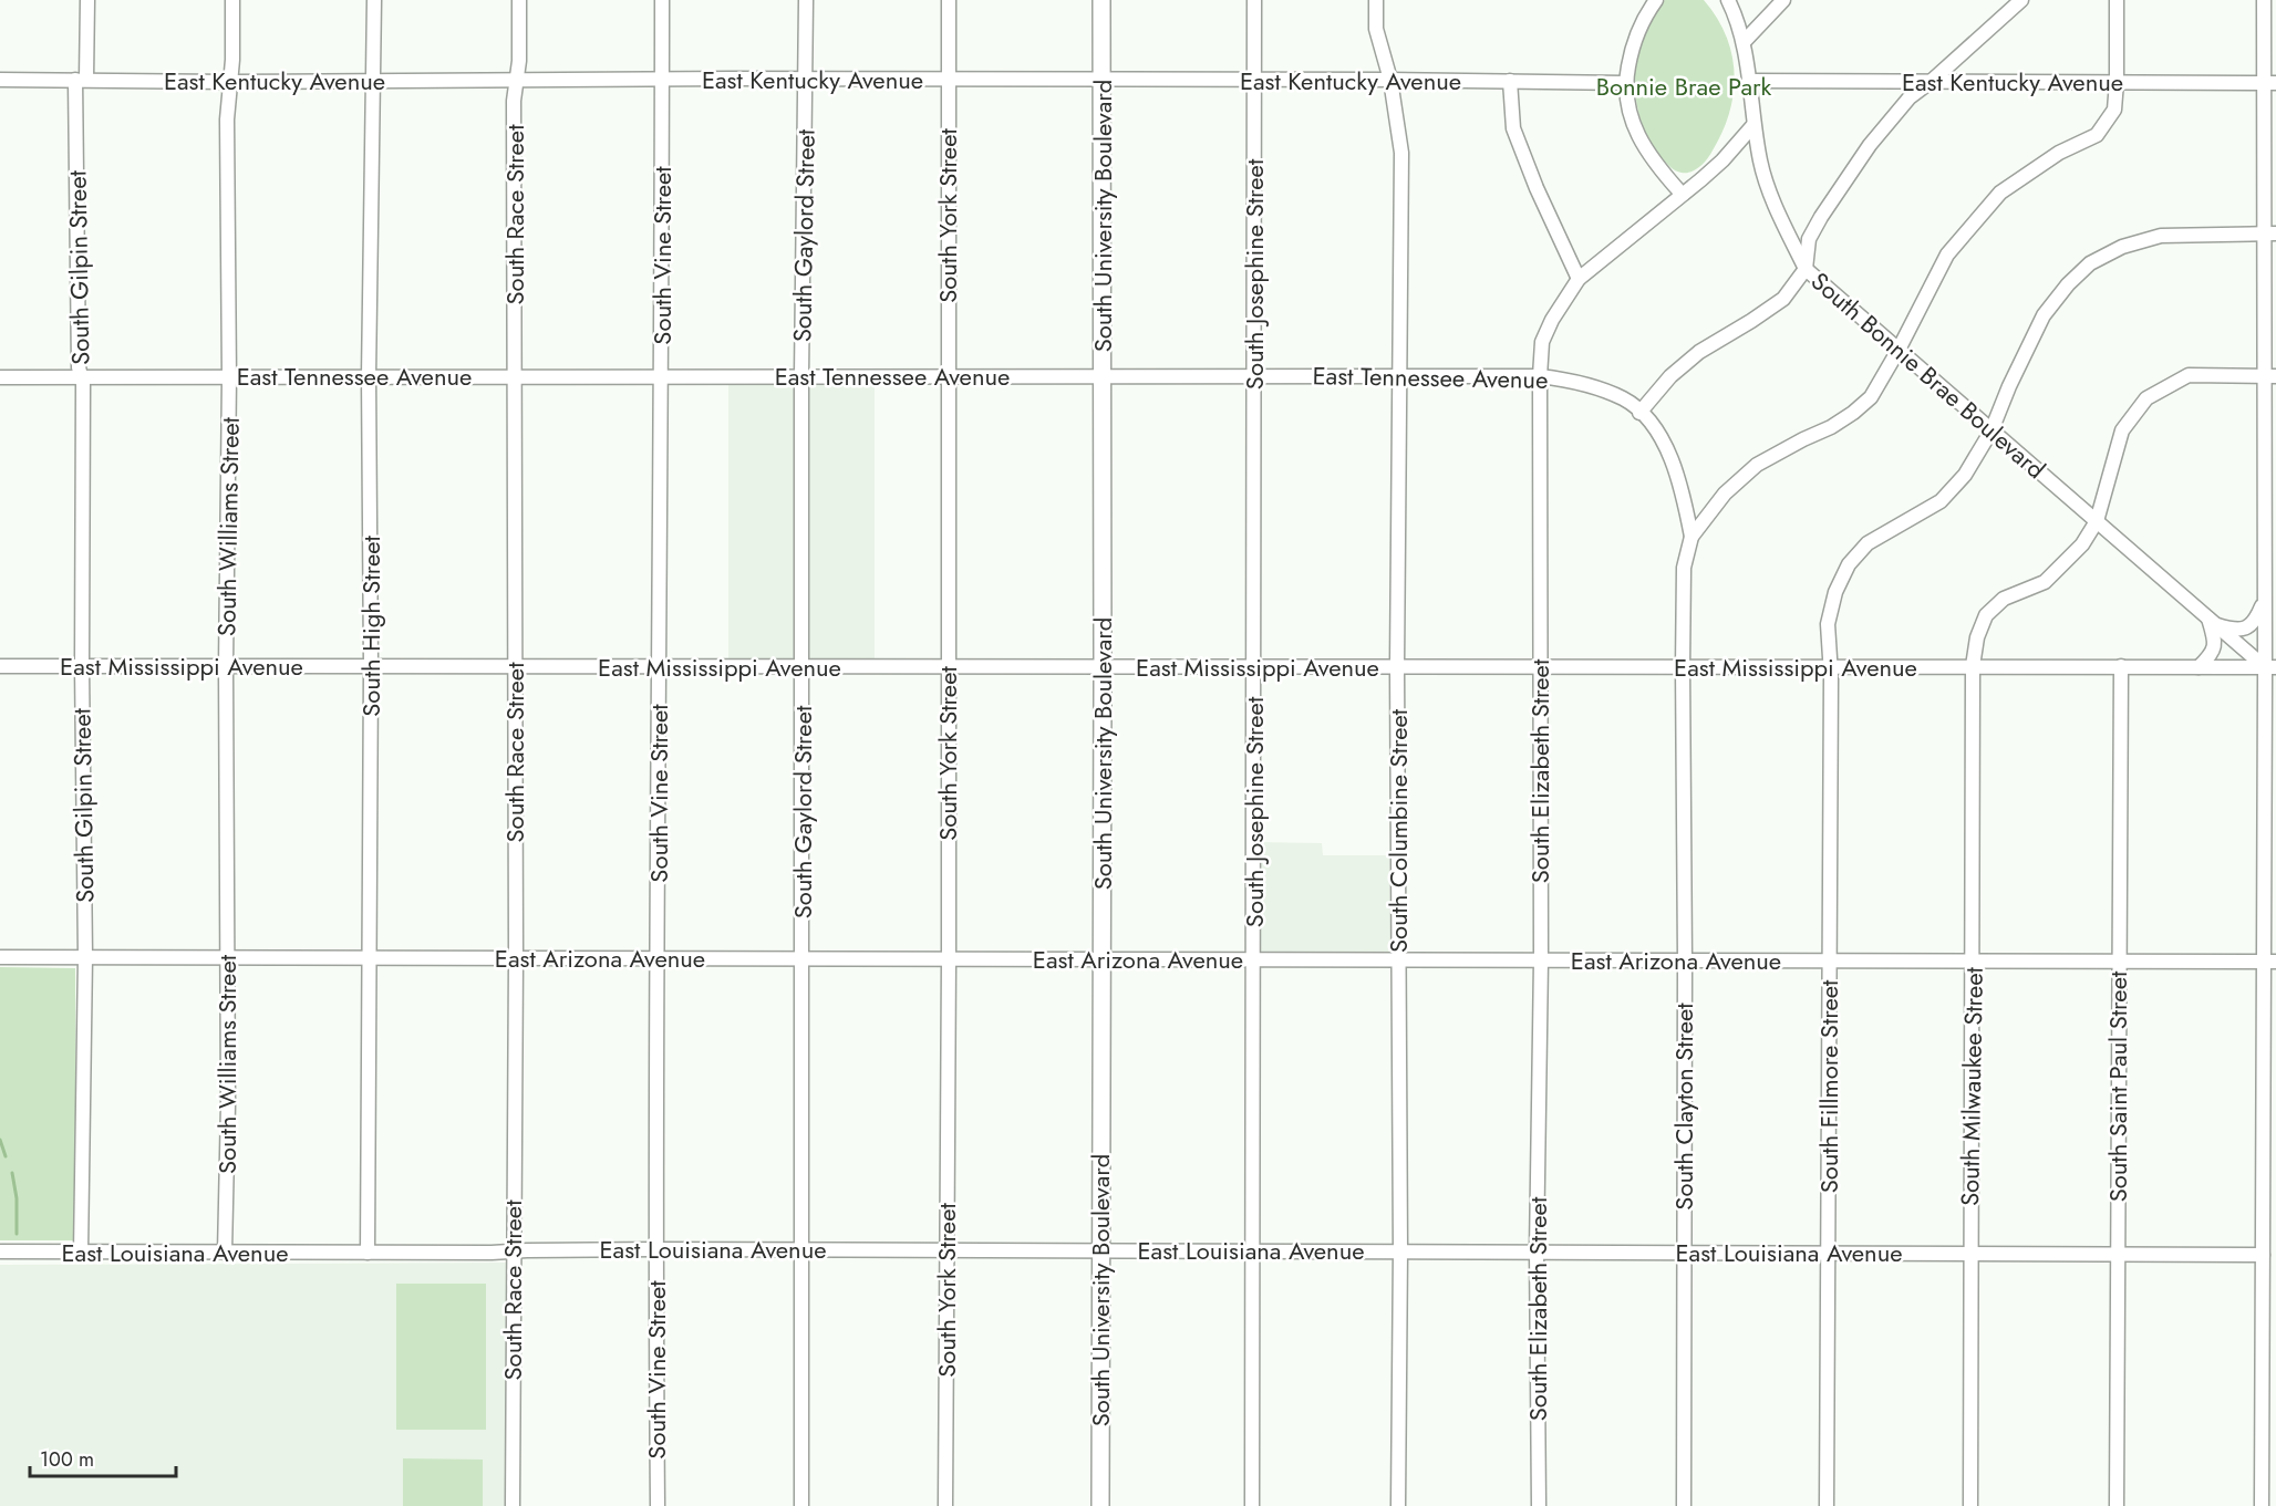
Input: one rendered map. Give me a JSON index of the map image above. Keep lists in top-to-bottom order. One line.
{"streets":{"main road":["South University Boulevard"],"street":["East Kentucky Avenue","South Race Street","South York Street","South Gaylord Street","South Vine Street","South Gilpin Street","South Josephine Street","South Bonnie Brae Boulevard","East Tennessee Avenue","South Williams Street","South High Street","East Mississippi Avenue","South Elizabeth Street","South Columbine Street","East Arizona Avenue","South Fillmore Street","South Milwaukee Street","South Saint Paul Street","South Clayton Street","East Louisiana Avenue"]},"crossings":[["East Kentucky Avenue","South Race Street"],["East Kentucky Avenue","South York Street"],["East Kentucky Avenue","South University Boulevard"],["East Kentucky Avenue","South Gaylord Street"],["East Kentucky Avenue","South Vine Street"],["East Kentucky Avenue","South Gilpin Street"],["East Kentucky Avenue","South Josephine Street"],["East Kentucky Avenue","South Bonnie Brae Boulevard"],["East Kentucky Avenue","South Williams Street"],["East Kentucky Avenue","South High Street"],["East Kentucky Avenue","South Columbine Street"],["South Race Street","East Tennessee Avenue"],["South Race Street","East Mississippi Avenue"],["South Race Street","East Arizona Avenue"],["South Race Street","East Louisiana Avenue"],["South York Street","East Tennessee Avenue"],["South York Street","East Mississippi Avenue"],["South York Street","East Arizona Avenue"],["South York Street","East Louisiana Avenue"],["South University Boulevard","East Tennessee Avenue"],["South University Boulevard","East Mississippi Avenue"],["South University Boulevard","East Arizona Avenue"],["South University Boulevard","East Louisiana Avenue"],["South Gaylord Street","East Tennessee Avenue"],["South Gaylord Street","East Mississippi Avenue"],["South Gaylord Street","East Arizona Avenue"],["South Gaylord Street","East Louisiana Avenue"],["South Vine Street","East Tennessee Avenue"],["South Vine Street","East Mississippi Avenue"],["South Vine Street","East Arizona Avenue"],["South Vine Street","East Louisiana Avenue"],["South Gilpin Street","East Tennessee Avenue"],["South Gilpin Street","East Mississippi Avenue"],["South Gilpin Street","East Arizona Avenue"],["South Gilpin Street","East Louisiana Avenue"],["South Josephine Street","East Tennessee Avenue"],["South Josephine Street","East Mississippi Avenue"],["South Josephine Street","East Arizona Avenue"],["South Josephine Street","East Louisiana Avenue"],["South Bonnie Brae Boulevard","East Mississippi Avenue"],["South Bonnie Brae Boulevard","South Elizabeth Street"],["South Bonnie Brae Boulevard","South Fillmore Street"],["South Bonnie Brae Boulevard","South Milwaukee Street"],["East Tennessee Avenue","South Williams Street"],["East Tennessee Avenue","South High Street"],["East Tennessee Avenue","South Elizabeth Street"],["East Tennessee Avenue","South Columbine Street"],["East Tennessee Avenue","South Clayton Street"],["South Williams Street","East Mississippi Avenue"],["South Williams Street","East Arizona Avenue"],["South Williams Street","East Louisiana Avenue"],["South High Street","East Mississippi Avenue"],["South High Street","East Arizona Avenue"],["South High Street","East Louisiana Avenue"],["East Mississippi Avenue","South Elizabeth Street"],["East Mississippi Avenue","South Columbine Street"],["East Mississippi Avenue","South Fillmore Street"],["East Mississippi Avenue","South Milwaukee Street"],["East Mississippi Avenue","South Saint Paul Street"],["East Mississippi Avenue","South Clayton Street"],["South Elizabeth Street","East Arizona Avenue"],["South Elizabeth Street","East Louisiana Avenue"],["South Columbine Street","East Arizona Avenue"],["South Columbine Street","East Louisiana Avenue"],["East Arizona Avenue","South Fillmore Street"],["East Arizona Avenue","South Milwaukee Street"],["East Arizona Avenue","South Saint Paul Street"],["East Arizona Avenue","South Clayton Street"],["South Fillmore Street","East Louisiana Avenue"],["South Milwaukee Street","East Louisiana Avenue"],["South Saint Paul Street","East Louisiana Avenue"],["South Clayton Street","East Louisiana Avenue"]],"parks":["Bonnie Brae Park"],"scale_bar":"100 m"}
